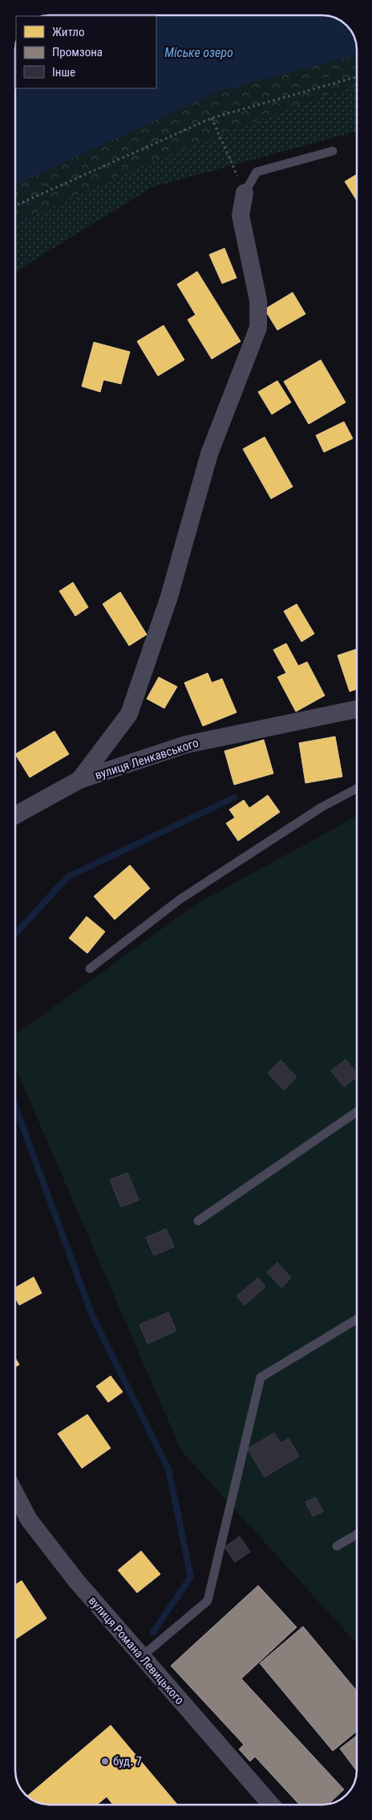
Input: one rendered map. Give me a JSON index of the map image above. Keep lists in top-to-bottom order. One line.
{"streets":{"street":["вулиця Ленкавського","вулиця Романа Левицького"]},"water":["Міське озеро"],"places":["буд. 7"],"legend":["Житло","Промзона","Інше"]}
